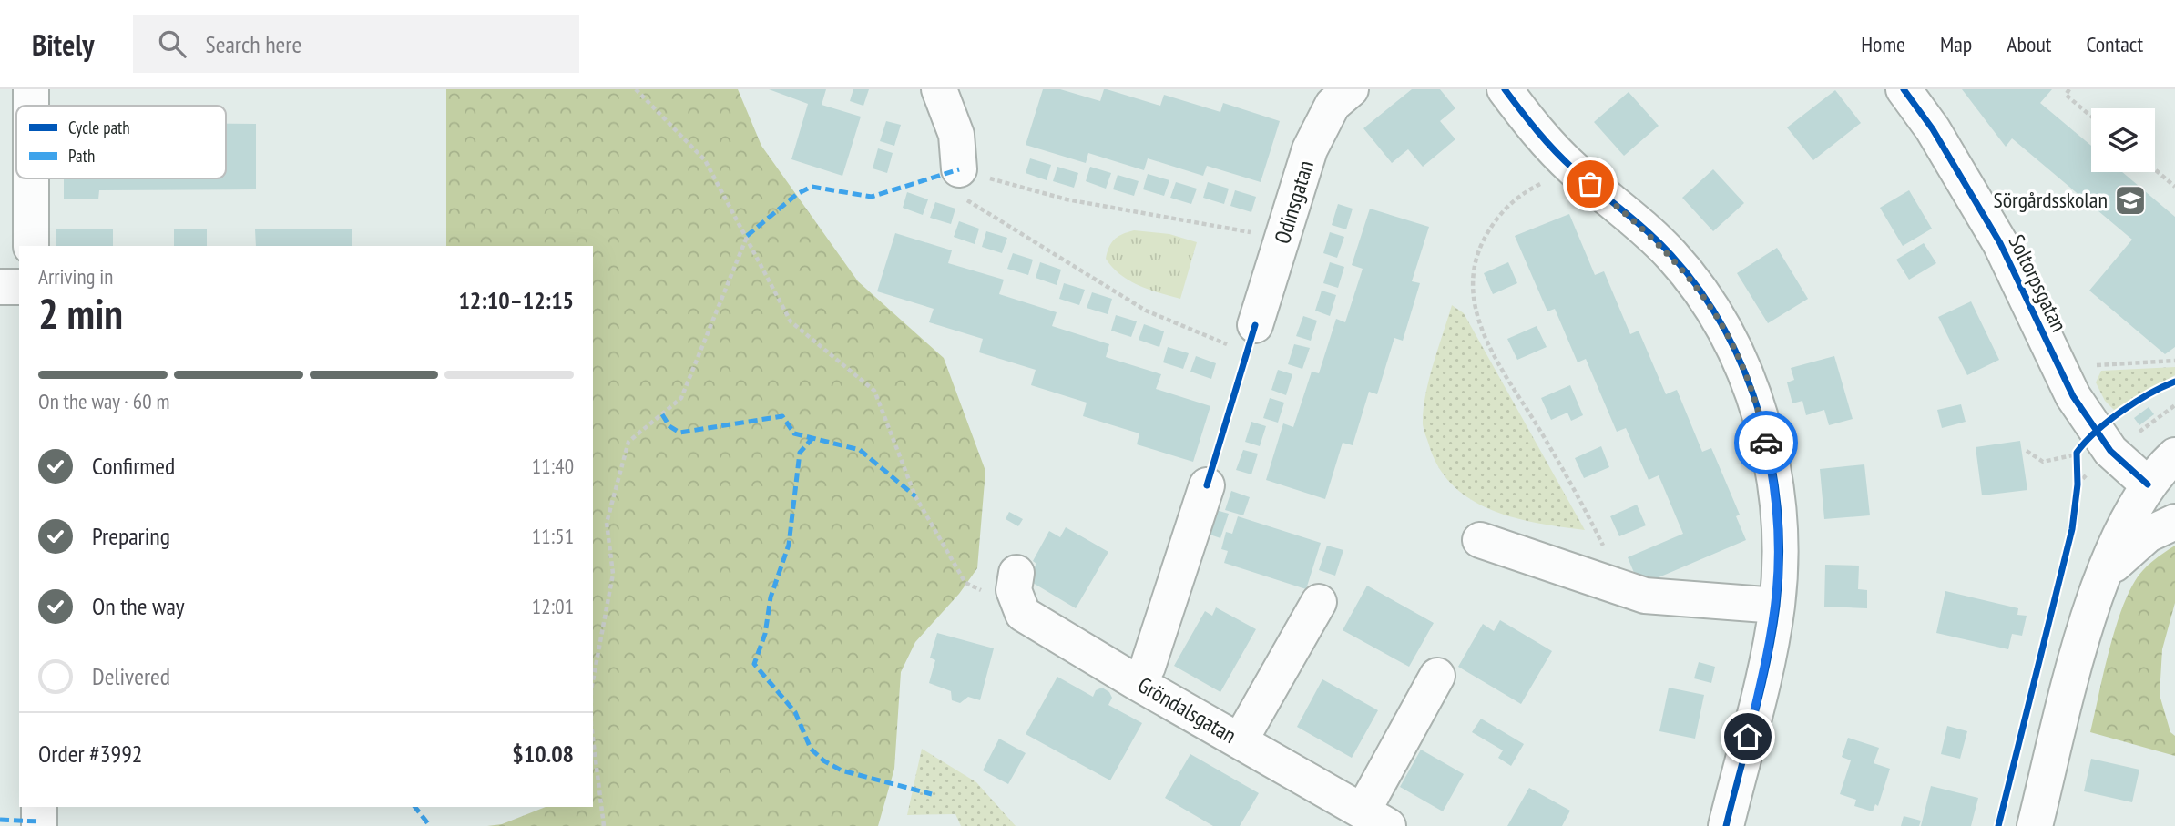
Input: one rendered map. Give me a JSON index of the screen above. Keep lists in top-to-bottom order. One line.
{"streets":{"street":["Odinsgatan","Soltorpsgatan","Gröndalsgatan"]},"places":{"school or university":["Sörgårdsskolan"]},"legend":["Cycle path","Path"],"page":{"header":"Bitely","search":"Search here","nav":["Home","Map","About","Contact"],"heading":["2 min","Arriving in","12:10–12:15"],"panel":["Order #3992","$10.08"],"bar":"On the way · 60 m","list":[["Confirmed","11:40"],["Preparing","11:51"],["On the way","12:01"],"Delivered"]}}
